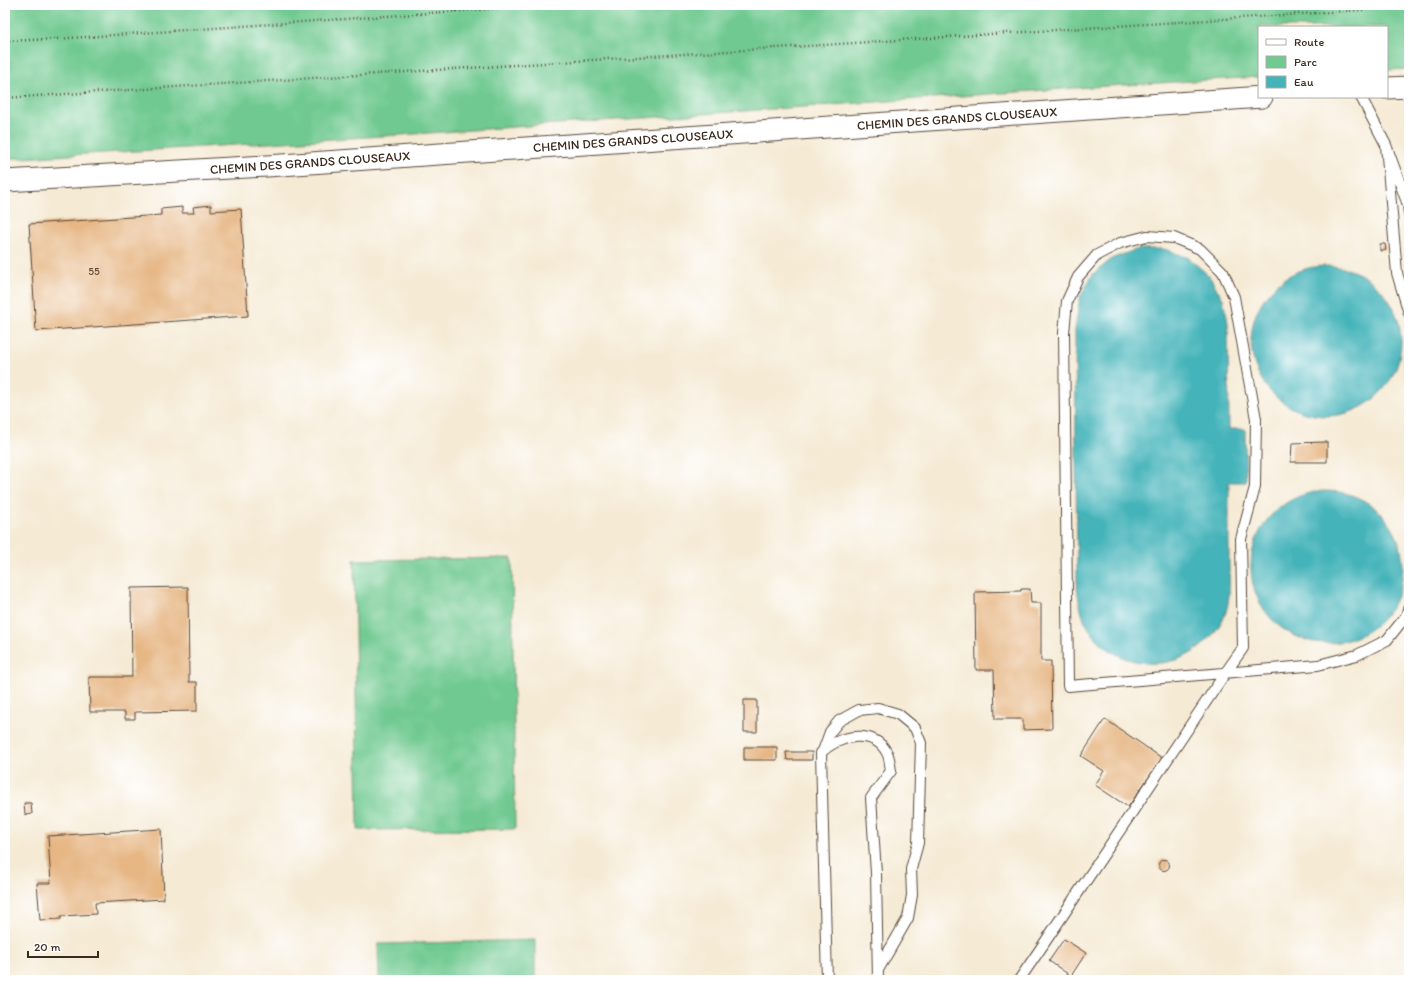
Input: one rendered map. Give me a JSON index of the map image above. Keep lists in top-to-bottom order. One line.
{"streets":{"street":["CHEMIN DES GRANDS CLOUSEAUX"]},"house_numbers":["55"],"legend":["Route","Parc","Eau"],"scale_bar":"20 m"}
